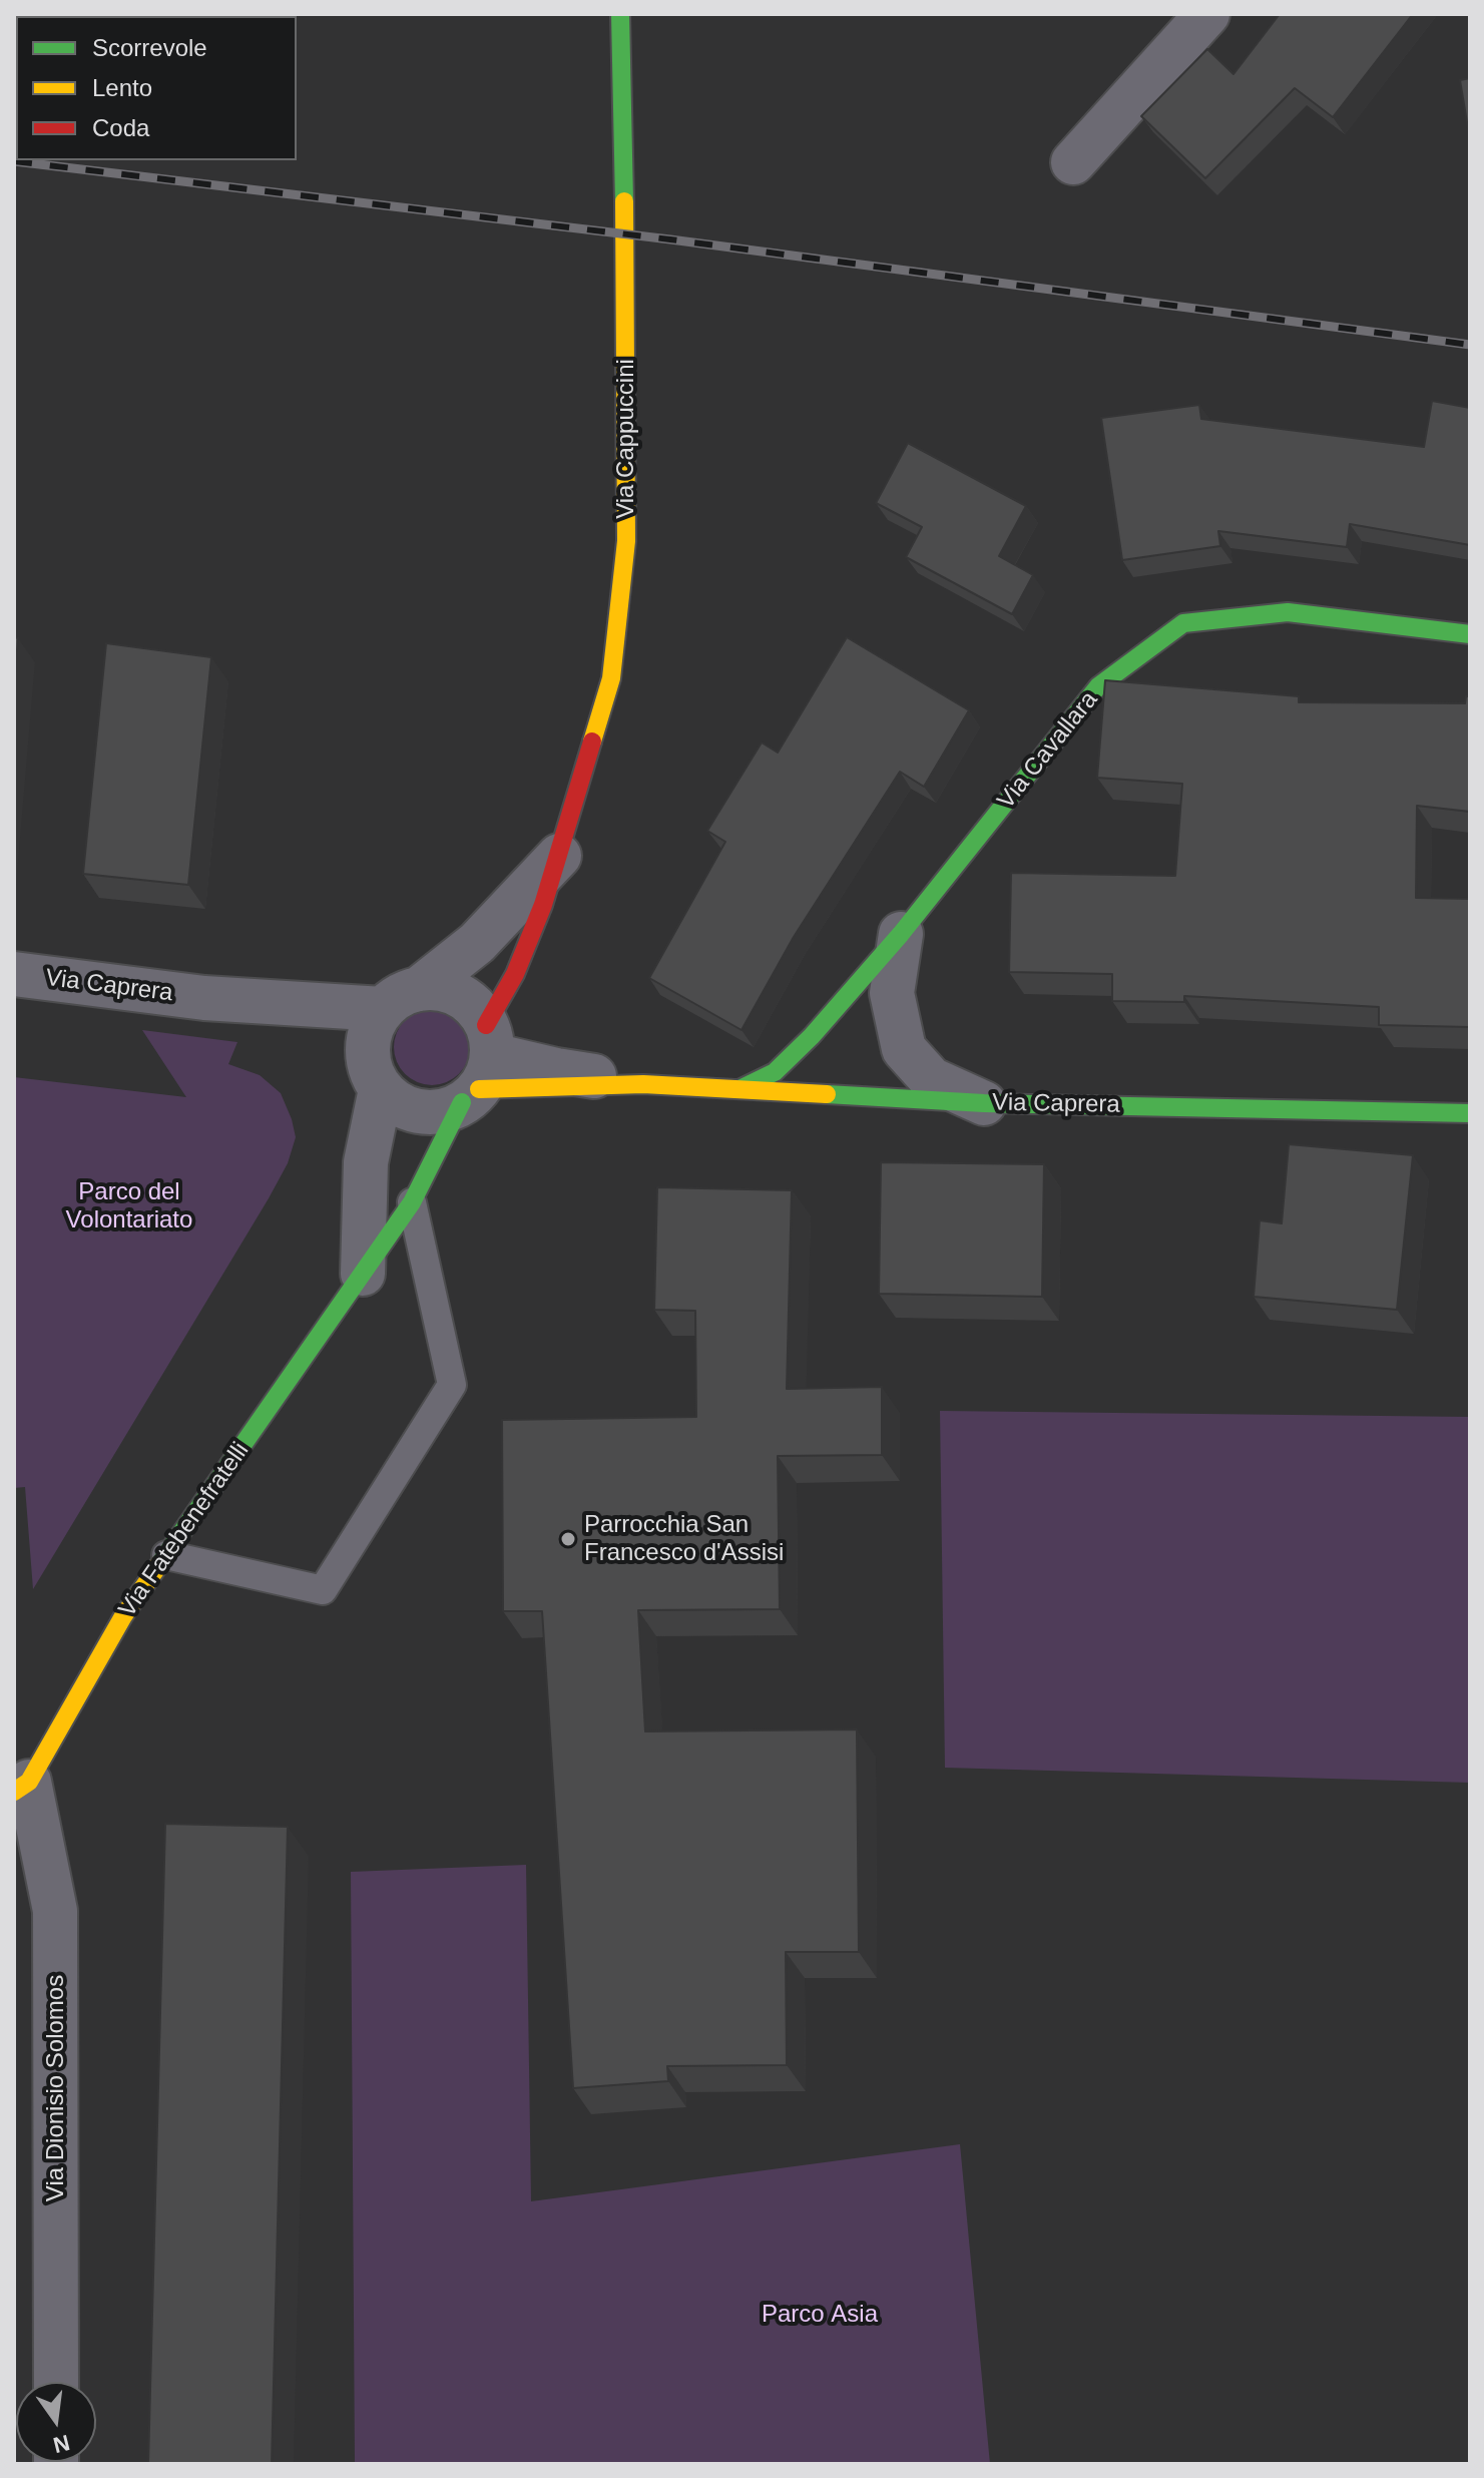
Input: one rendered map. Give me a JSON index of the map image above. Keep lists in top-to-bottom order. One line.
{"streets":{"street":["Via Cappuccini","Via Cavallara","Via Caprera","Via Fatebenefratelli","Via Dionisio Solomos"]},"crossings":[["Via Cappuccini","Via Caprera"],["Via Cappuccini","Via Fatebenefratelli"],["Via Cavallara","Via Caprera"],["Via Caprera","Via Fatebenefratelli"],["Via Fatebenefratelli","Via Dionisio Solomos"]],"parks":["Parco del Volontariato","Parco Asia"],"places":["Parrocchia San Francesco d'Assisi"],"legend":["Scorrevole","Lento","Coda"],"north":"bottom"}
